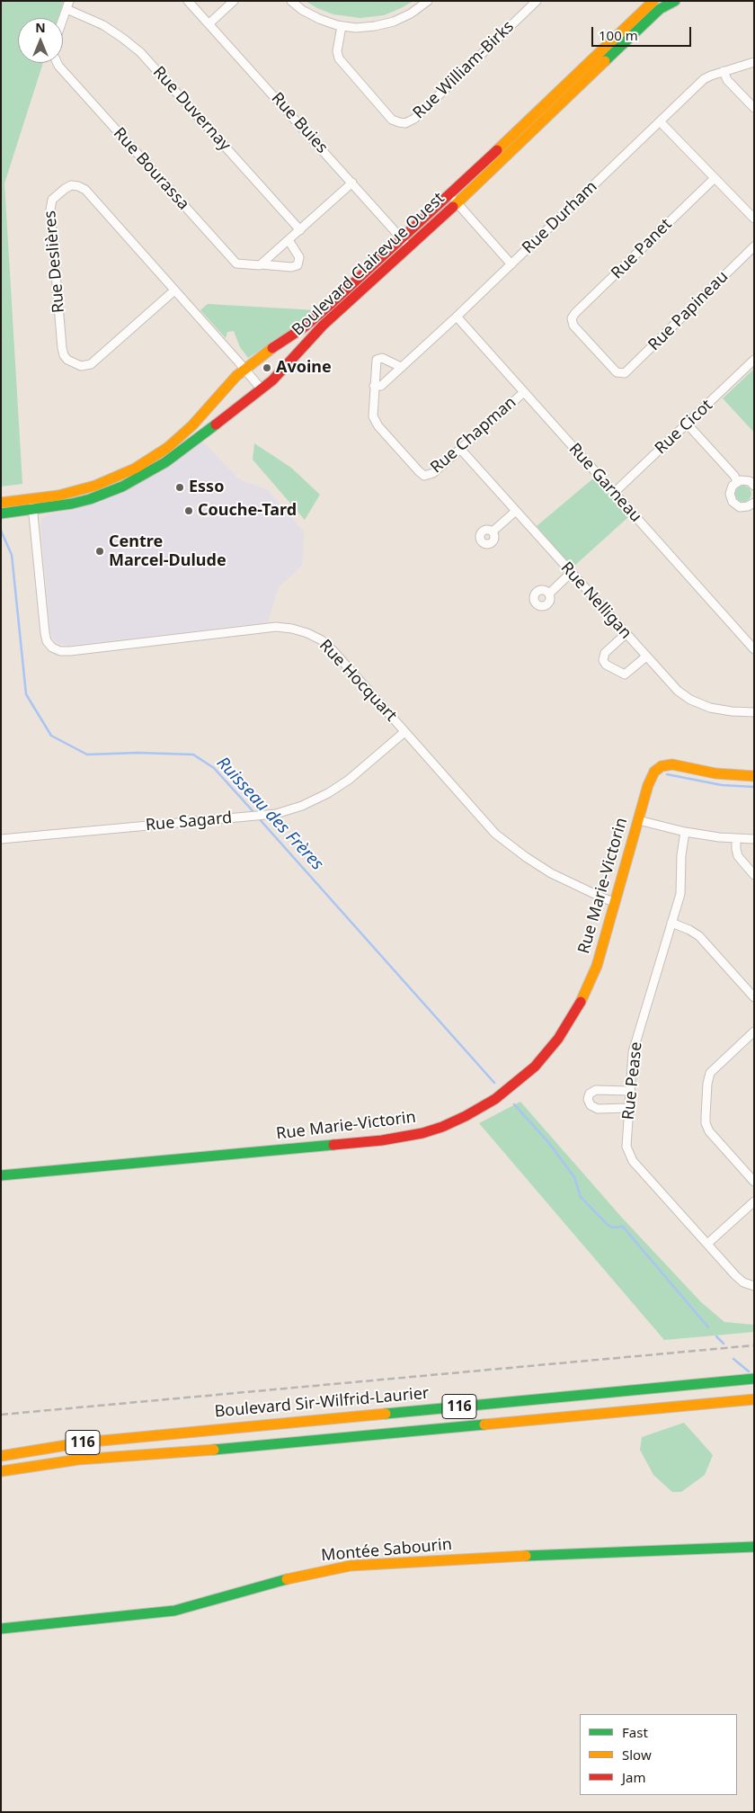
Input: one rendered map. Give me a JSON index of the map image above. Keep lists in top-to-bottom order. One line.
{"streets":{"main road":["Boulevard Clairevue Ouest","Rue Marie-Victorin","Boulevard Sir-Wilfrid-Laurier","116","Montée Sabourin"],"street":["Rue William-Birks","Rue Duvernay","Rue Buies","Rue Bourassa","Rue Durham","Rue Panet","Rue Deslières","Rue Papineau","Rue Cicot","Rue Chapman","Rue Garneau","Rue Nelligan","Rue Hocquart","Rue Sagard","Rue Pease"]},"crossings":[["Rue Buies","Boulevard Clairevue Ouest"],["Rue Durham","Rue Chapman"],["Rue Durham","Rue Garneau"],["Rue Panet","Rue Papineau"],["Rue Deslières","Boulevard Clairevue Ouest"],["Boulevard Clairevue Ouest","Rue Hocquart"],["Rue Cicot","Rue Garneau"],["Rue Chapman","Rue Garneau"],["Rue Chapman","Rue Nelligan"],["Rue Hocquart","Rue Sagard"],["Rue Hocquart","Rue Marie-Victorin"]],"water":["Ruisseau des Frères"],"places":["Avoine","Esso","Couche-Tard","Centre Marcel-Dulude"],"legend":["Fast","Slow","Jam"],"scale_bar":"100 m","north":"top"}
